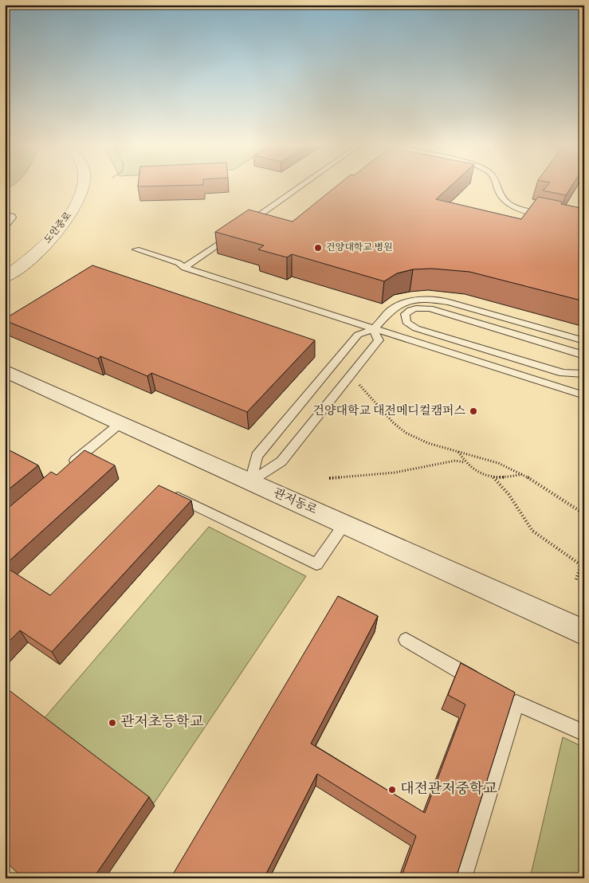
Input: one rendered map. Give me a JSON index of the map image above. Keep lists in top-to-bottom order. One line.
{"streets":{"street":["도안중로","관저동로"]},"places":["건양대학교 병원","건양대학교 대전메디컬캠퍼스","관저초등학교","대전관저중학교"]}
